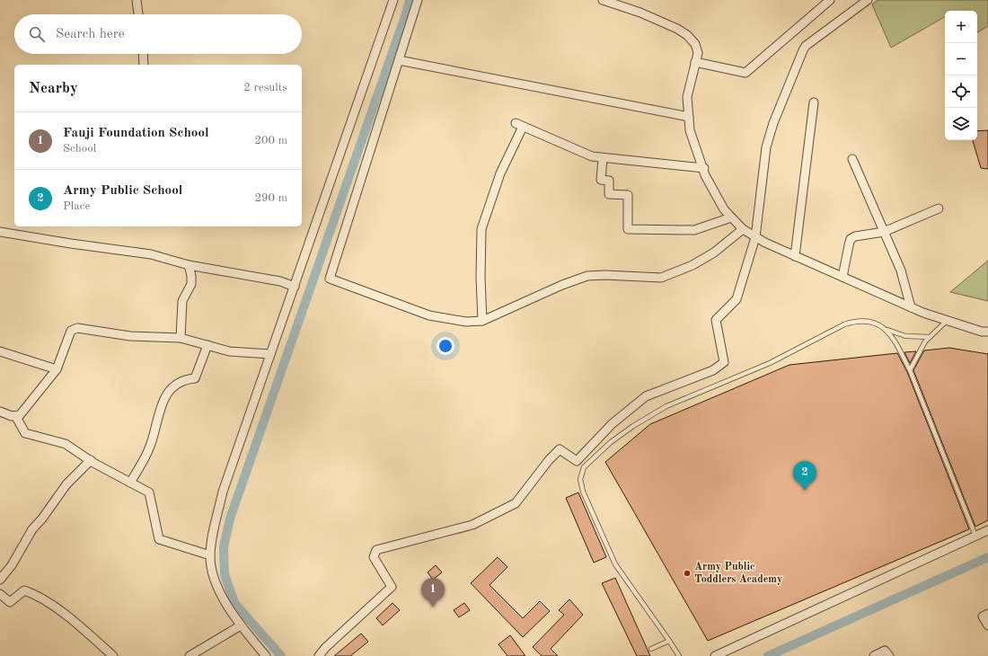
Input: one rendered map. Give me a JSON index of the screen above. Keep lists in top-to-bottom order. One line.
{"places":["Army Public Toddlers Academy"],"page":{"map_buttons":["+","−"],"search":"Search here","heading":["Nearby","2 results"],"list":[{"mark":"1","name":"Fauji Foundation School","note":"School","value":"200 m"},{"mark":"2","name":"Army Public School","note":"Place","value":"290 m"}],"pins":["2","1"]}}
